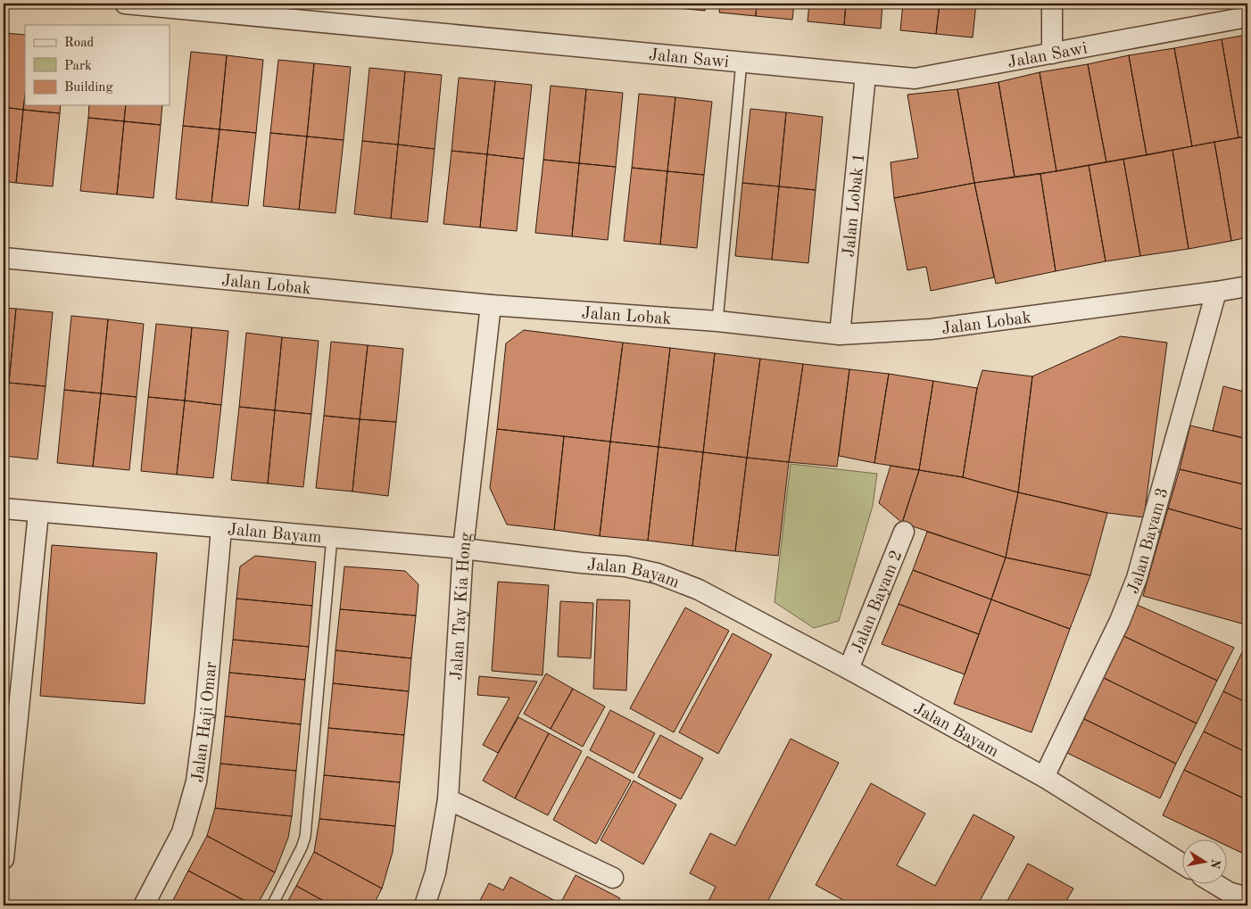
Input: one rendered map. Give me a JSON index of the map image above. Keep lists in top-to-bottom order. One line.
{"streets":{"street":["Jalan Sawi","Jalan Lobak 1","Jalan Lobak","Jalan Bayam","Jalan Bayam 3","Jalan Bayam 2","Jalan Tay Kia Hong","Jalan Haji Omar"]},"crossings":[["Jalan Sawi","Jalan Lobak 1"],["Jalan Lobak 1","Jalan Lobak"],["Jalan Lobak","Jalan Bayam 3"],["Jalan Lobak","Jalan Tay Kia Hong"],["Jalan Bayam","Jalan Bayam 3"],["Jalan Bayam","Jalan Bayam 2"],["Jalan Bayam","Jalan Tay Kia Hong"],["Jalan Bayam","Jalan Haji Omar"]],"legend":["Road","Park","Building"],"north":"right"}
